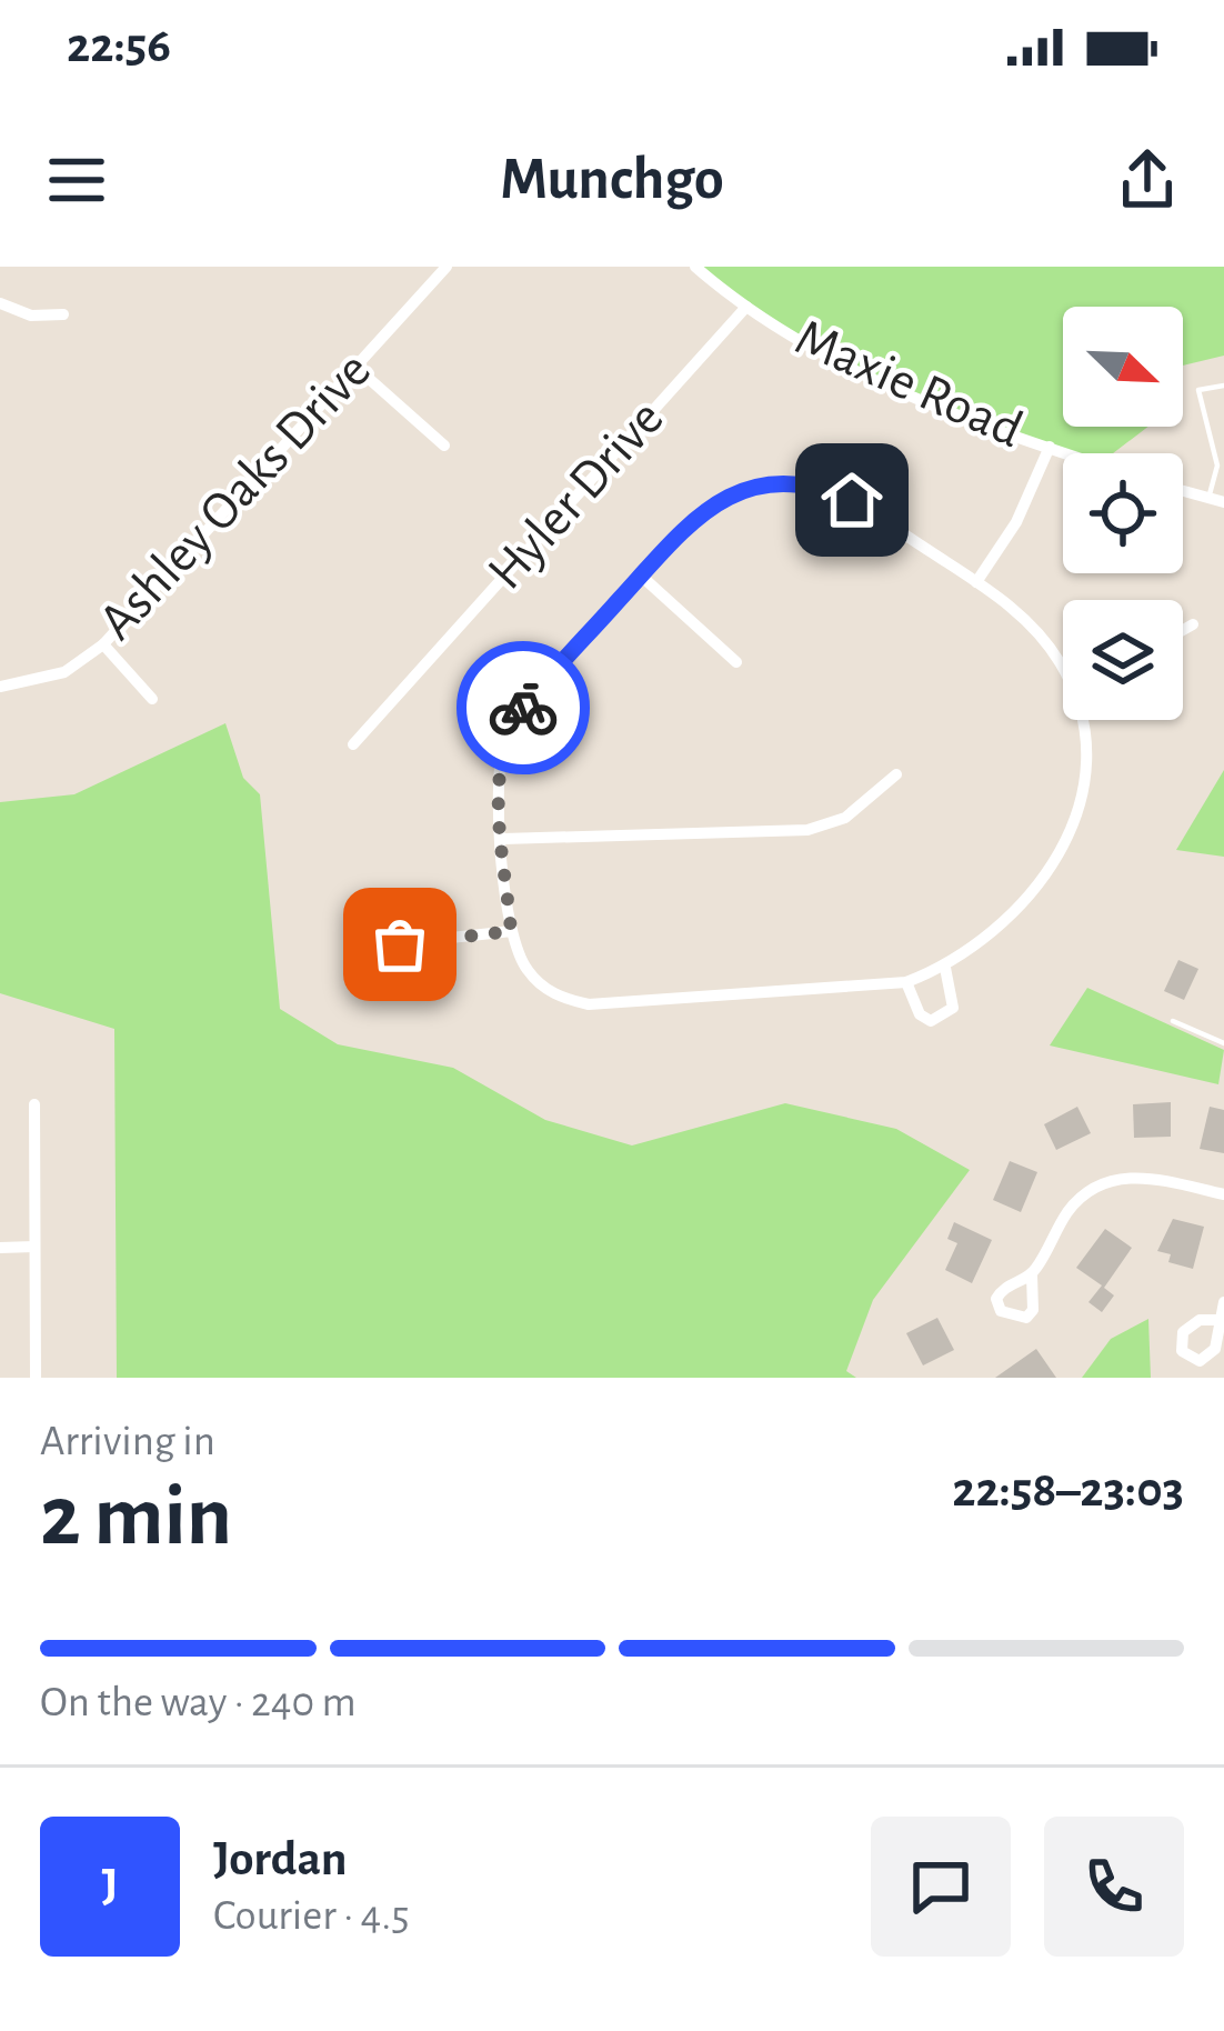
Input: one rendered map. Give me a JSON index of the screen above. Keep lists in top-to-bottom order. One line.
{"streets":{"street":["Maxie Road","Hyler Drive","Ashley Oaks Drive"]},"crossings":[["Maxie Road","Hyler Drive"]],"north":"bottom right","page":{"status":"22:56","header":"Munchgo","heading":["2 min","Arriving in","22:58–23:03"],"panel":["Jordan","Courier · 4.5"],"bar":"On the way · 240 m","round":"J"}}
